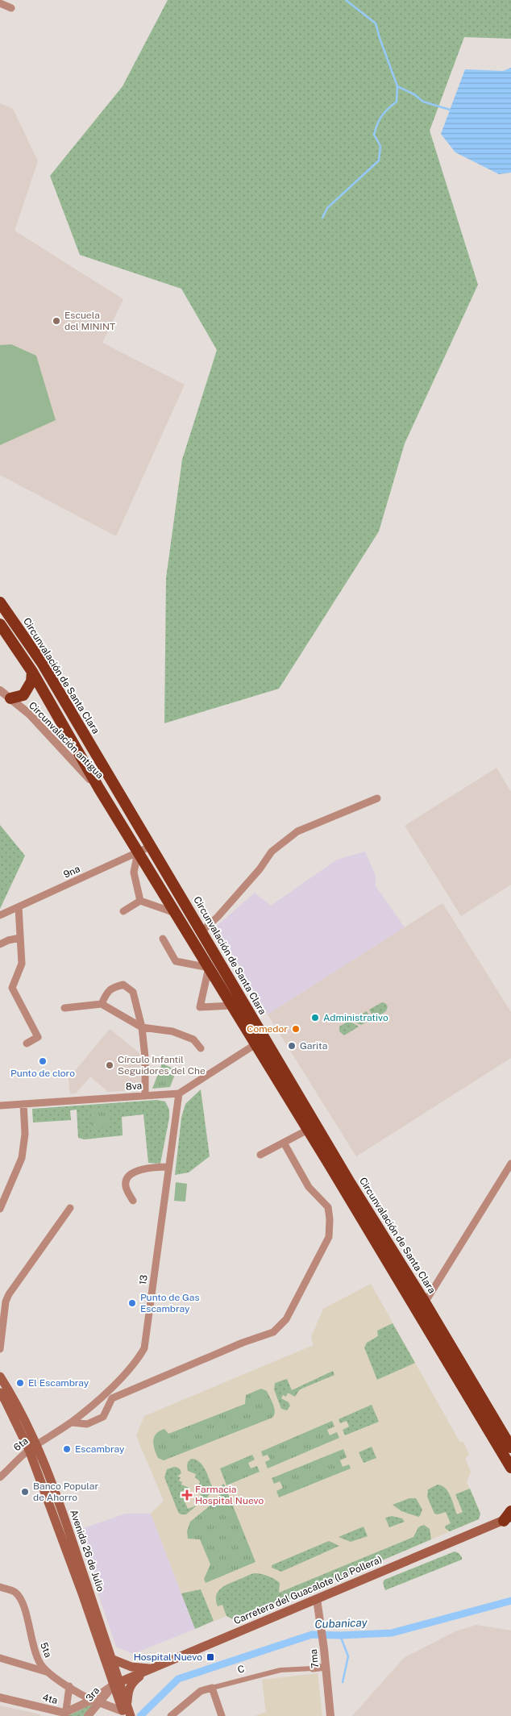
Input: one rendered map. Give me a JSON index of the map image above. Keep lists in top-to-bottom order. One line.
{"streets":{"highway":["Circunvalación de Santa Clara"],"main road":["Avenida 26 de Julio","Carretera del Guacalote (La Pollera)"],"street":["Circunvalación antigua","9na","8va","13","6ta","5ta","7ma","C","3ra","4ta"]},"crossings":[["Circunvalación de Santa Clara","Circunvalación antigua"],["Circunvalación de Santa Clara","9na"],["Circunvalación de Santa Clara","8va"],["8va","13"],["13","6ta"],["13","Avenida 26 de Julio"],["6ta","Avenida 26 de Julio"],["Avenida 26 de Julio","Carretera del Guacalote (La Pollera)"],["Avenida 26 de Julio","4ta"],["Carretera del Guacalote (La Pollera)","7ma"],["Carretera del Guacalote (La Pollera)","4ta"],["5ta","3ra"],["5ta","4ta"],["7ma","C"],["3ra","4ta"]],"water":["Cubanicay"],"places":{"other":["Escuela del MININT","Administrativo","Comedor","Garita","Punto de cloro","Círculo Infantil Seguidores del Che","Punto de Gas Escambray","El Escambray","Escambray","Banco Popular de Ahorro"],"health":["Farmacia Hospital Nuevo"],"transit":["Hospital Nuevo"]}}
